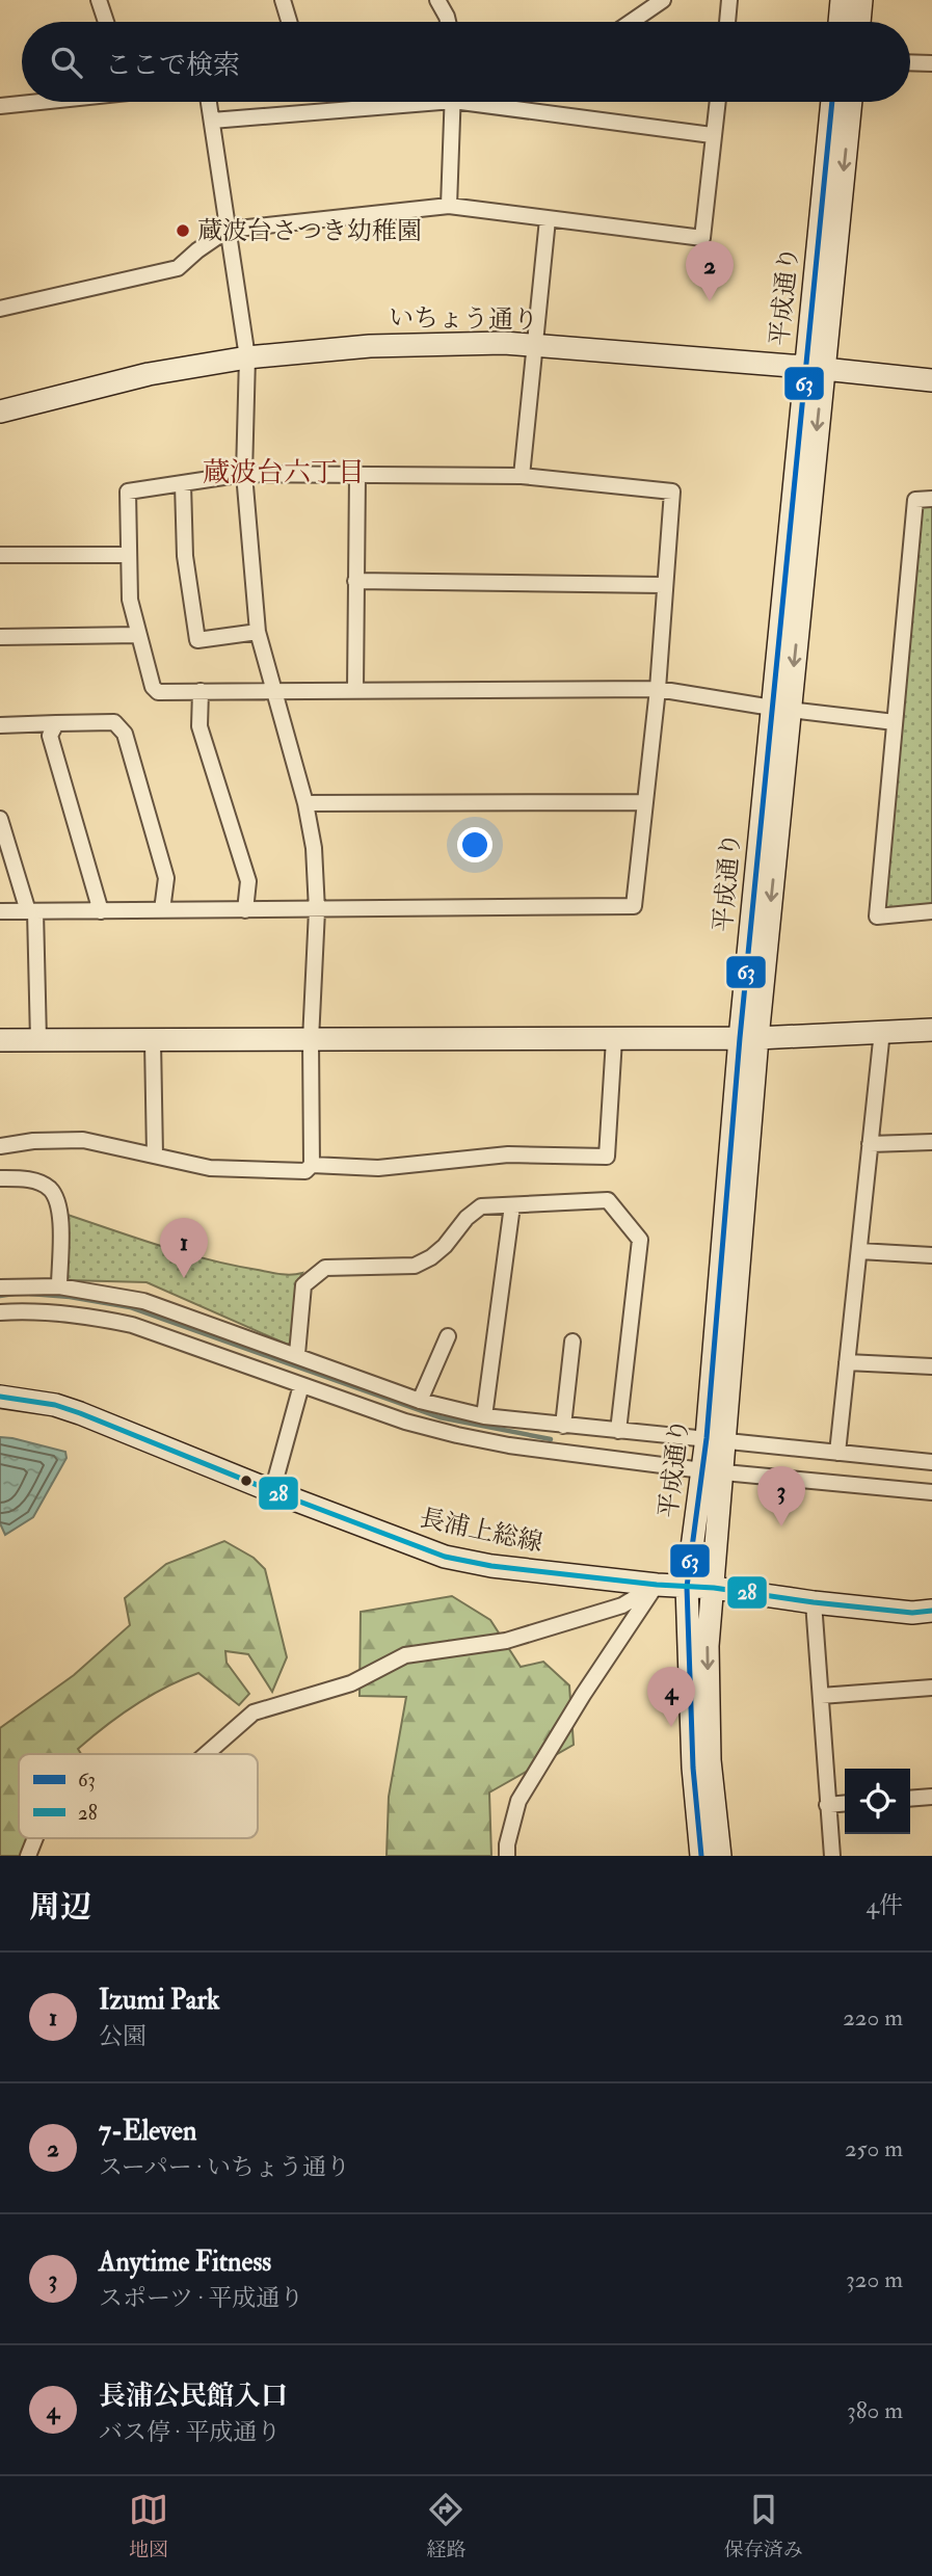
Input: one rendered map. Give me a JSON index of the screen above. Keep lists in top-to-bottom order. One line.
{"streets":{"street":["平成通り","いちょう通り","長浦上総線"]},"crossings":[["平成通り","いちょう通り"],["平成通り","長浦上総線"]],"districts":["蔵波台六丁目"],"places":["蔵波台さつき幼稚園"],"lines":["transit line 63","transit line 28"],"legend":["63","28"],"page":{"search":"ここで検索","pins":["2","1","3","4"],"heading":["周辺","4件"],"list":[{"mark":"1","name":"Izumi Park","note":"公園","value":"220 m"},{"mark":"2","name":"7-Eleven","note":"スーパー · いちょう通り","value":"250 m"},{"mark":"3","name":"Anytime Fitness","note":"スポーツ · 平成通り","value":"320 m"},{"mark":"4","name":"長浦公民館入口","note":"バス停 · 平成通り","value":"380 m"}],"nav":["地図","経路","保存済み"]}}
